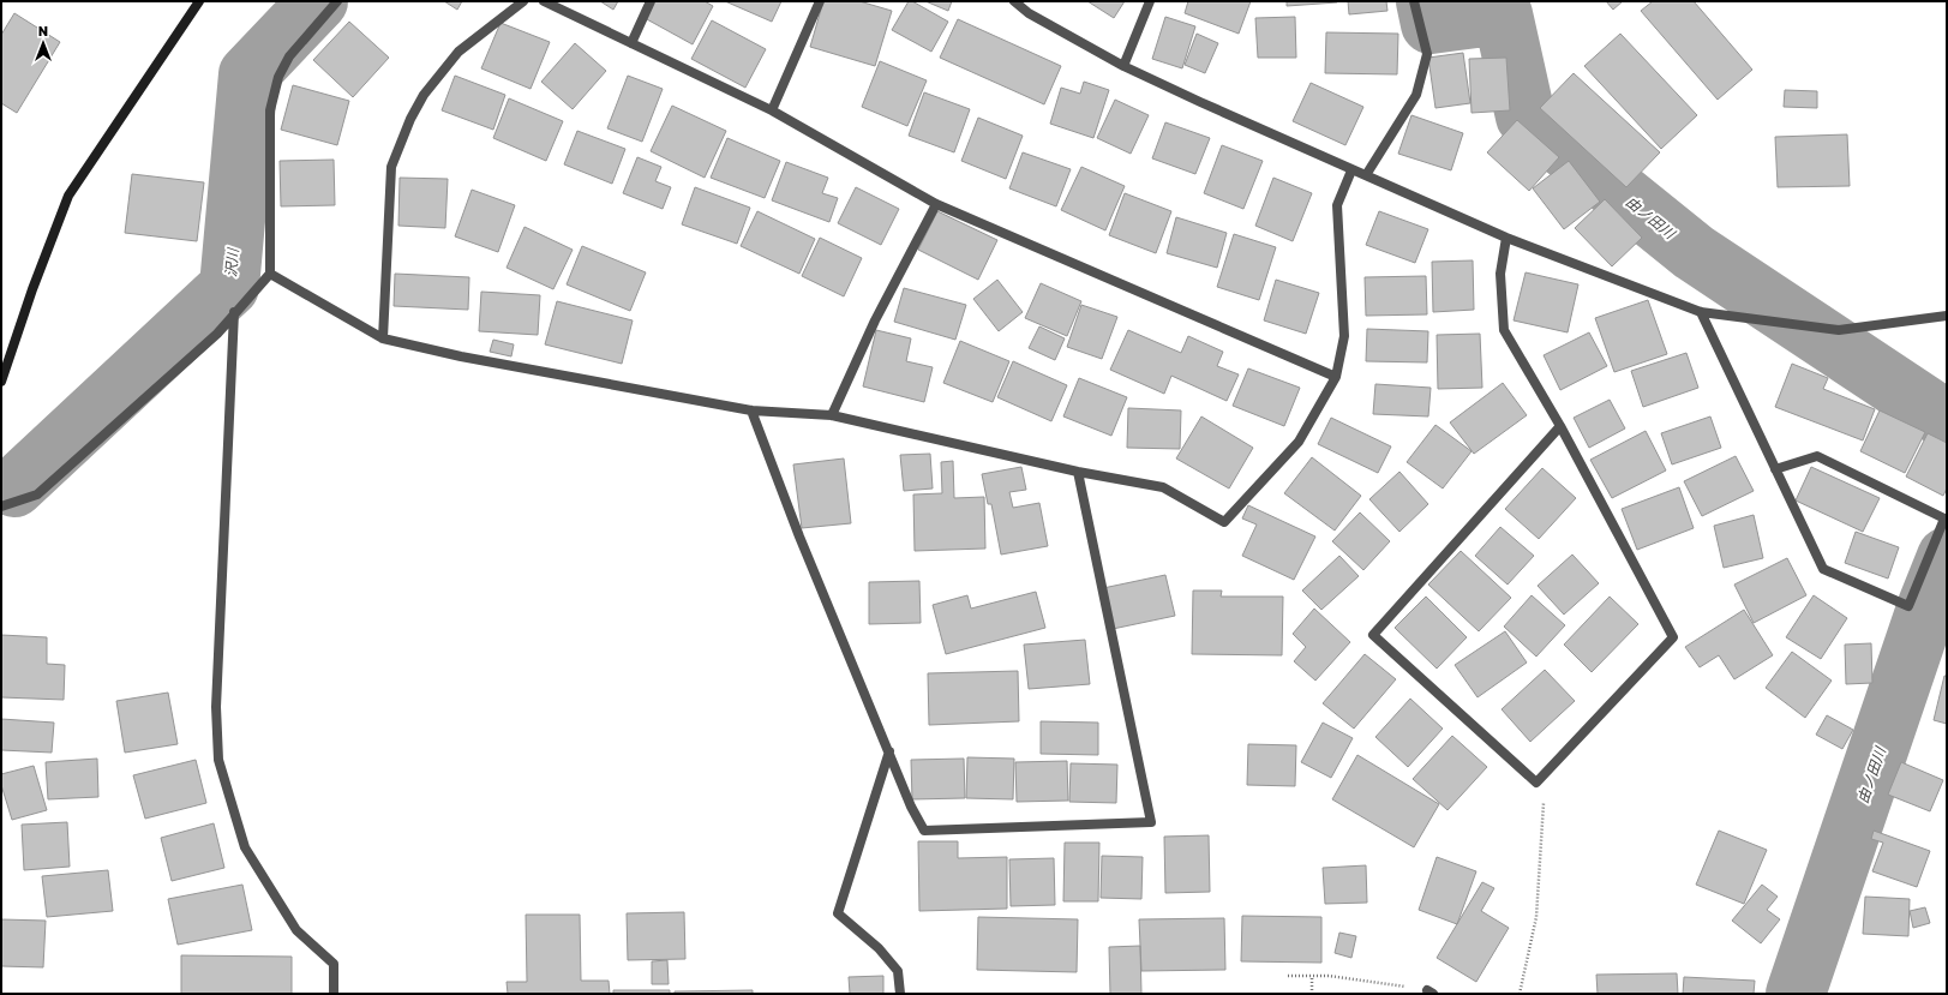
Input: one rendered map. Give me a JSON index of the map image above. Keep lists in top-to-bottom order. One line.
{"water":["由ノ田川","沢川"],"north":"top"}
